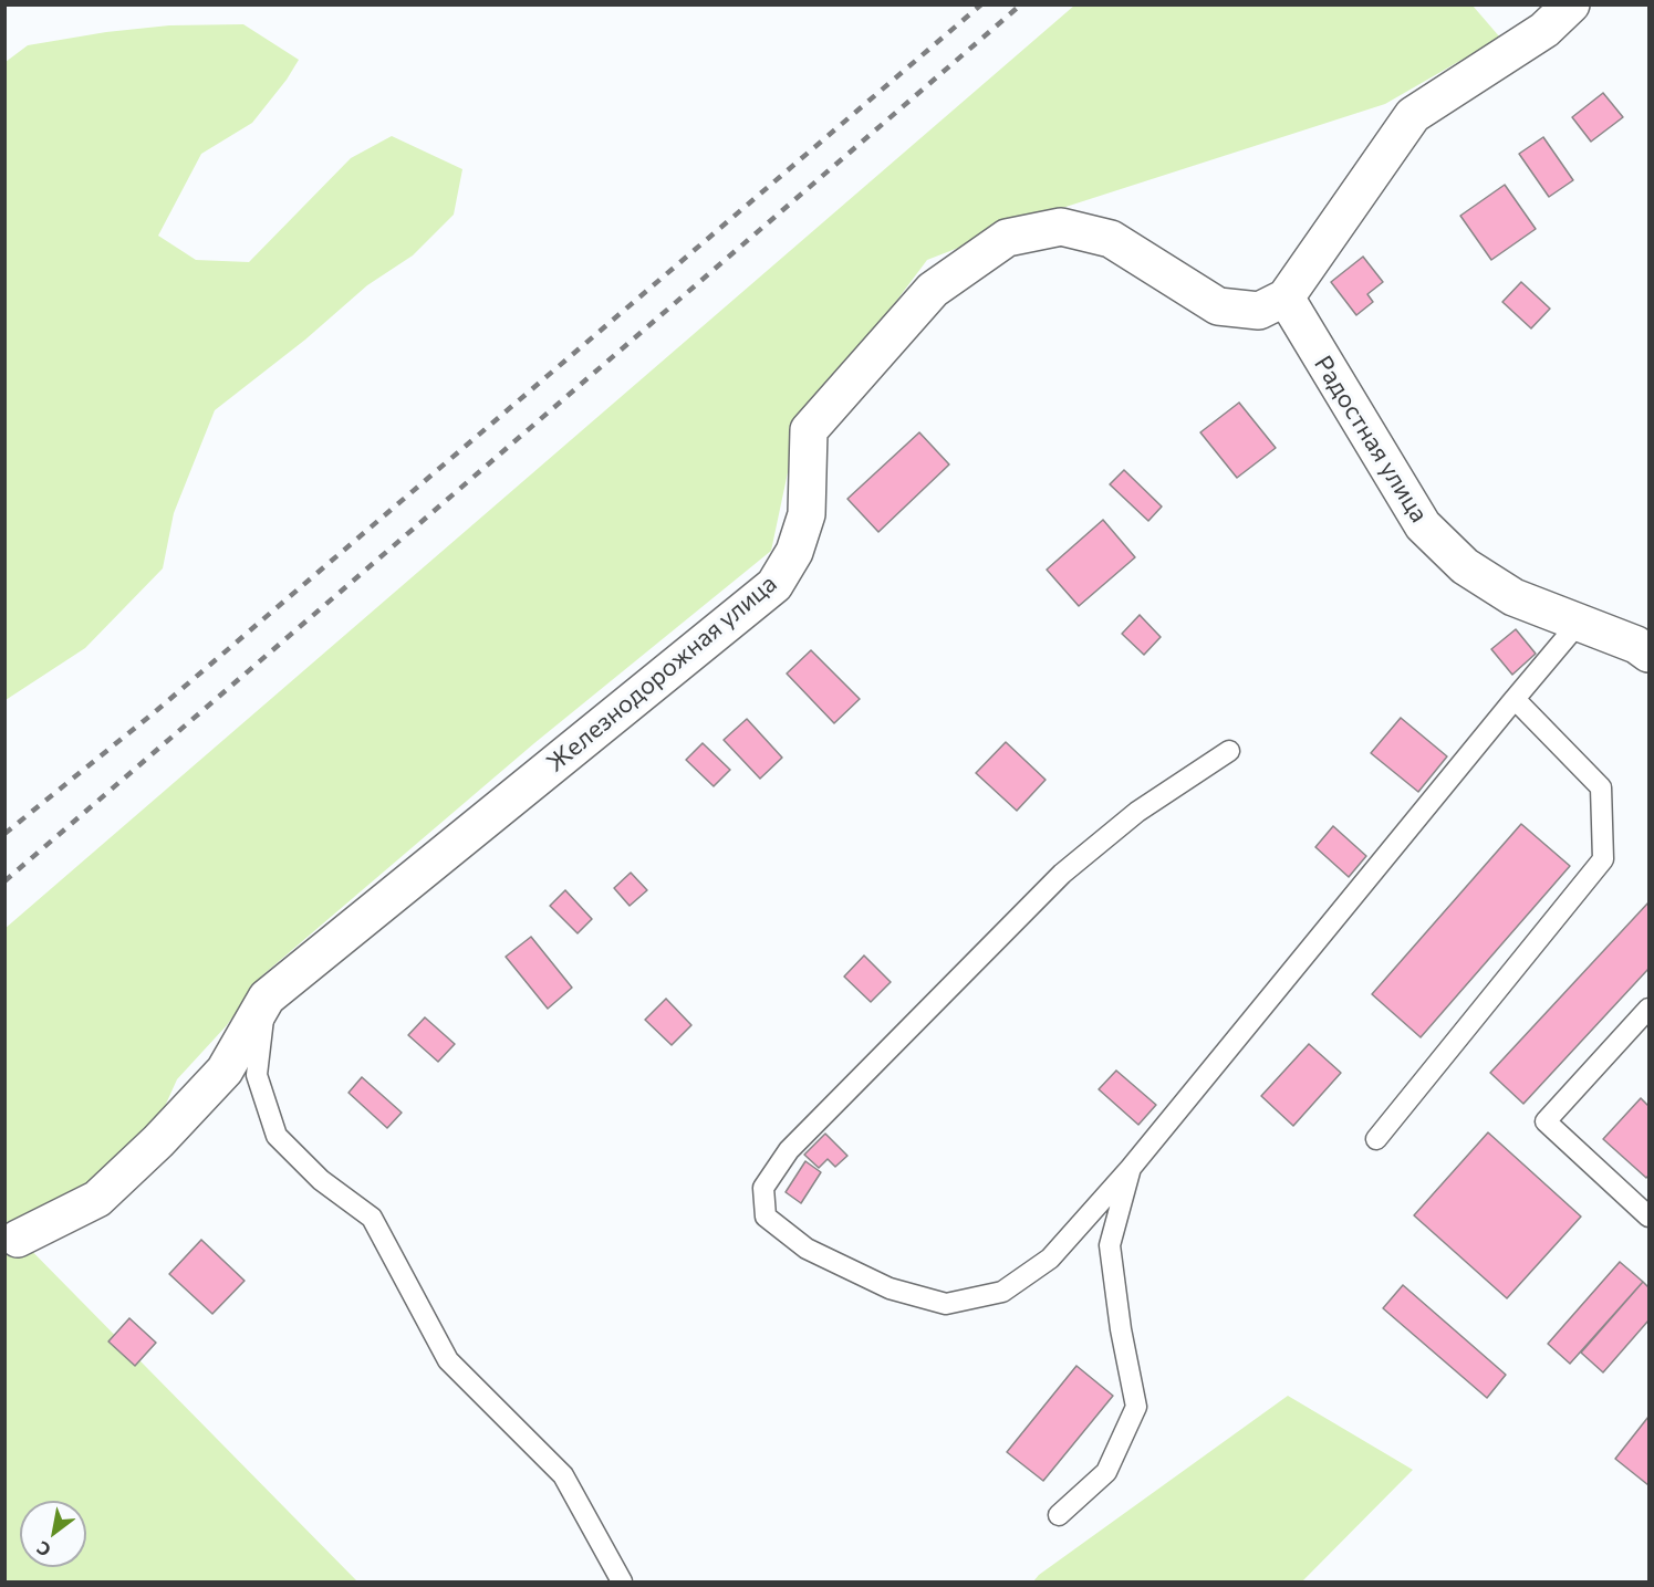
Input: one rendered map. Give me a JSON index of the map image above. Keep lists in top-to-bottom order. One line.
{"streets":{"street":["Радостная улица","Железнодорожная улица"]},"crossings":[["Радостная улица","Железнодорожная улица"]],"north":"bottom left"}
